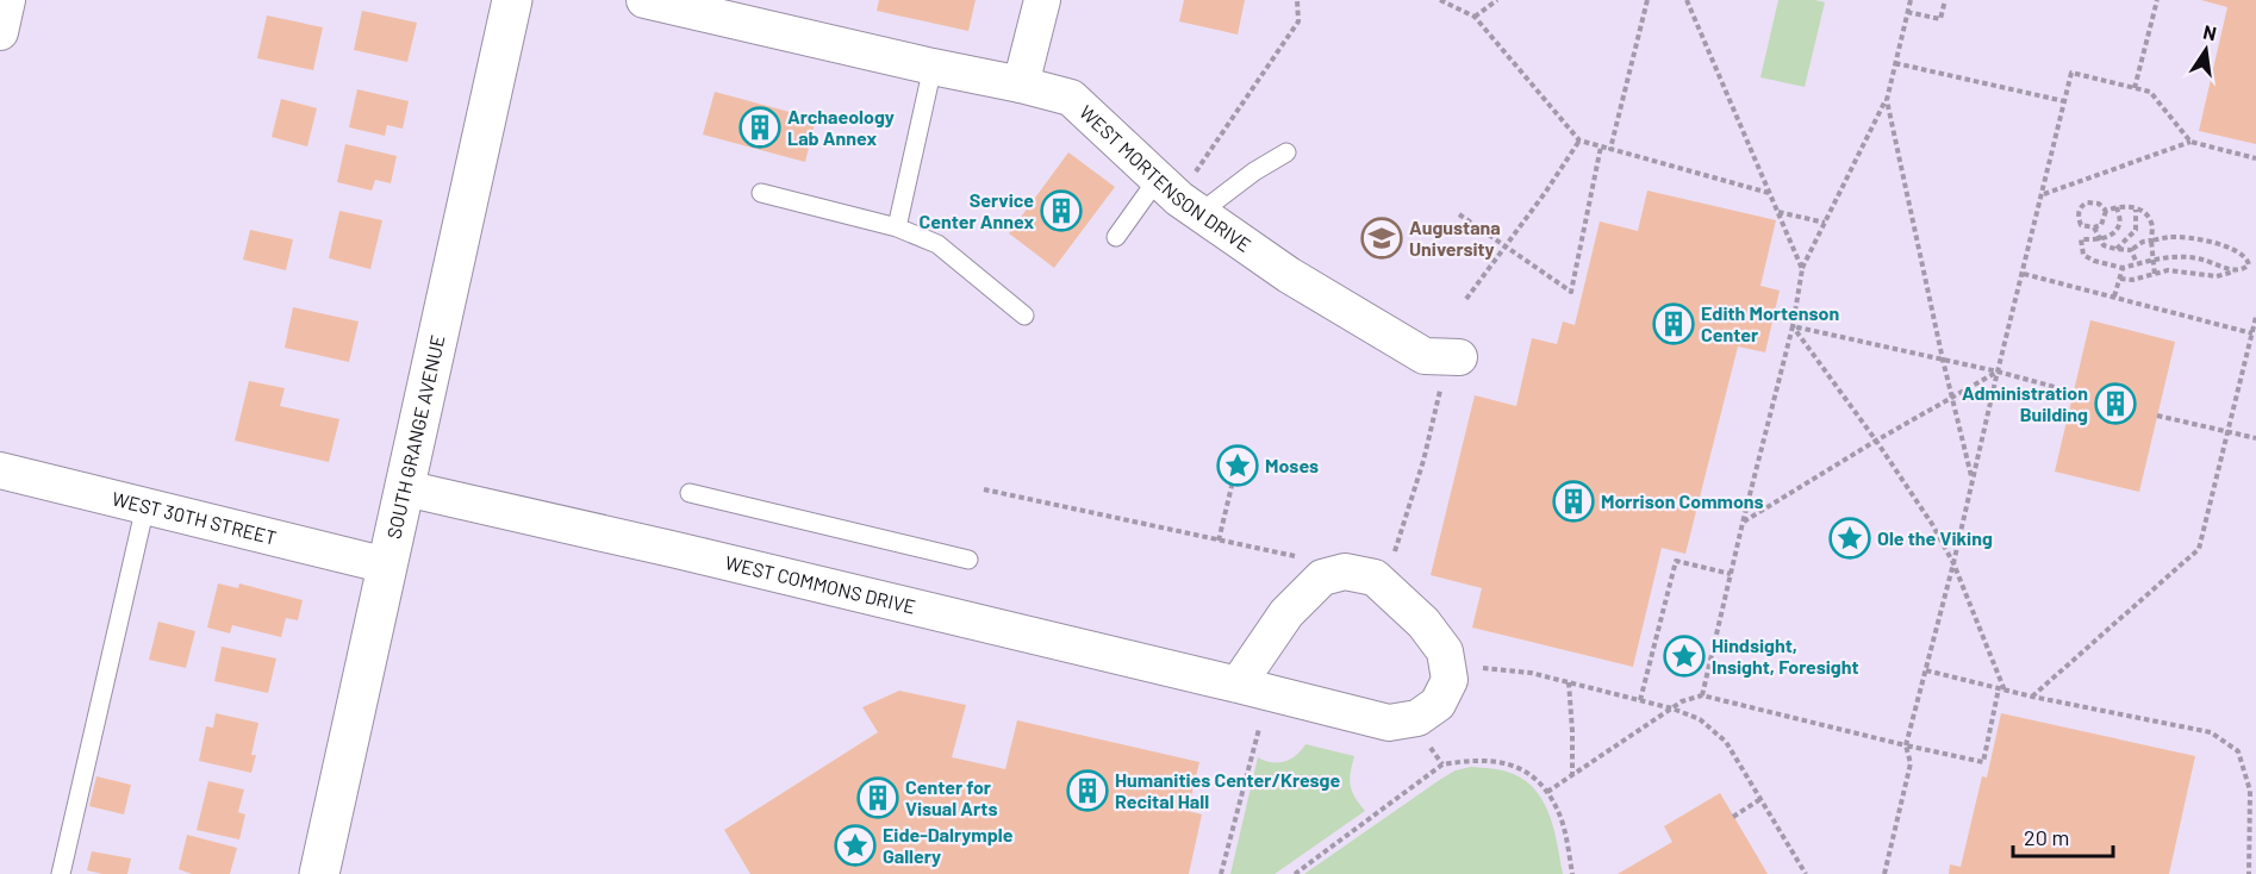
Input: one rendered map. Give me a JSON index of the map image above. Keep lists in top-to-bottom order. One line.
{"streets":{"street":["WEST MORTENSON DRIVE","SOUTH GRANGE AVENUE","WEST 30TH STREET","WEST COMMONS DRIVE"]},"crossings":[["SOUTH GRANGE AVENUE","WEST 30TH STREET"],["SOUTH GRANGE AVENUE","WEST COMMONS DRIVE"]],"places":{"building":["Archaeology Lab Annex","Service Center Annex","Edith Mortenson Center","Administration Building","Morrison Commons","Humanities Center/Kresge Recital Hall","Center for Visual Arts"],"school or university":["Augustana University"],"place":["Moses","Ole the Viking","Hindsight, Insight, Foresight","Eide-Dalrymple Gallery"]},"scale_bar":"20 m","north":"top"}
